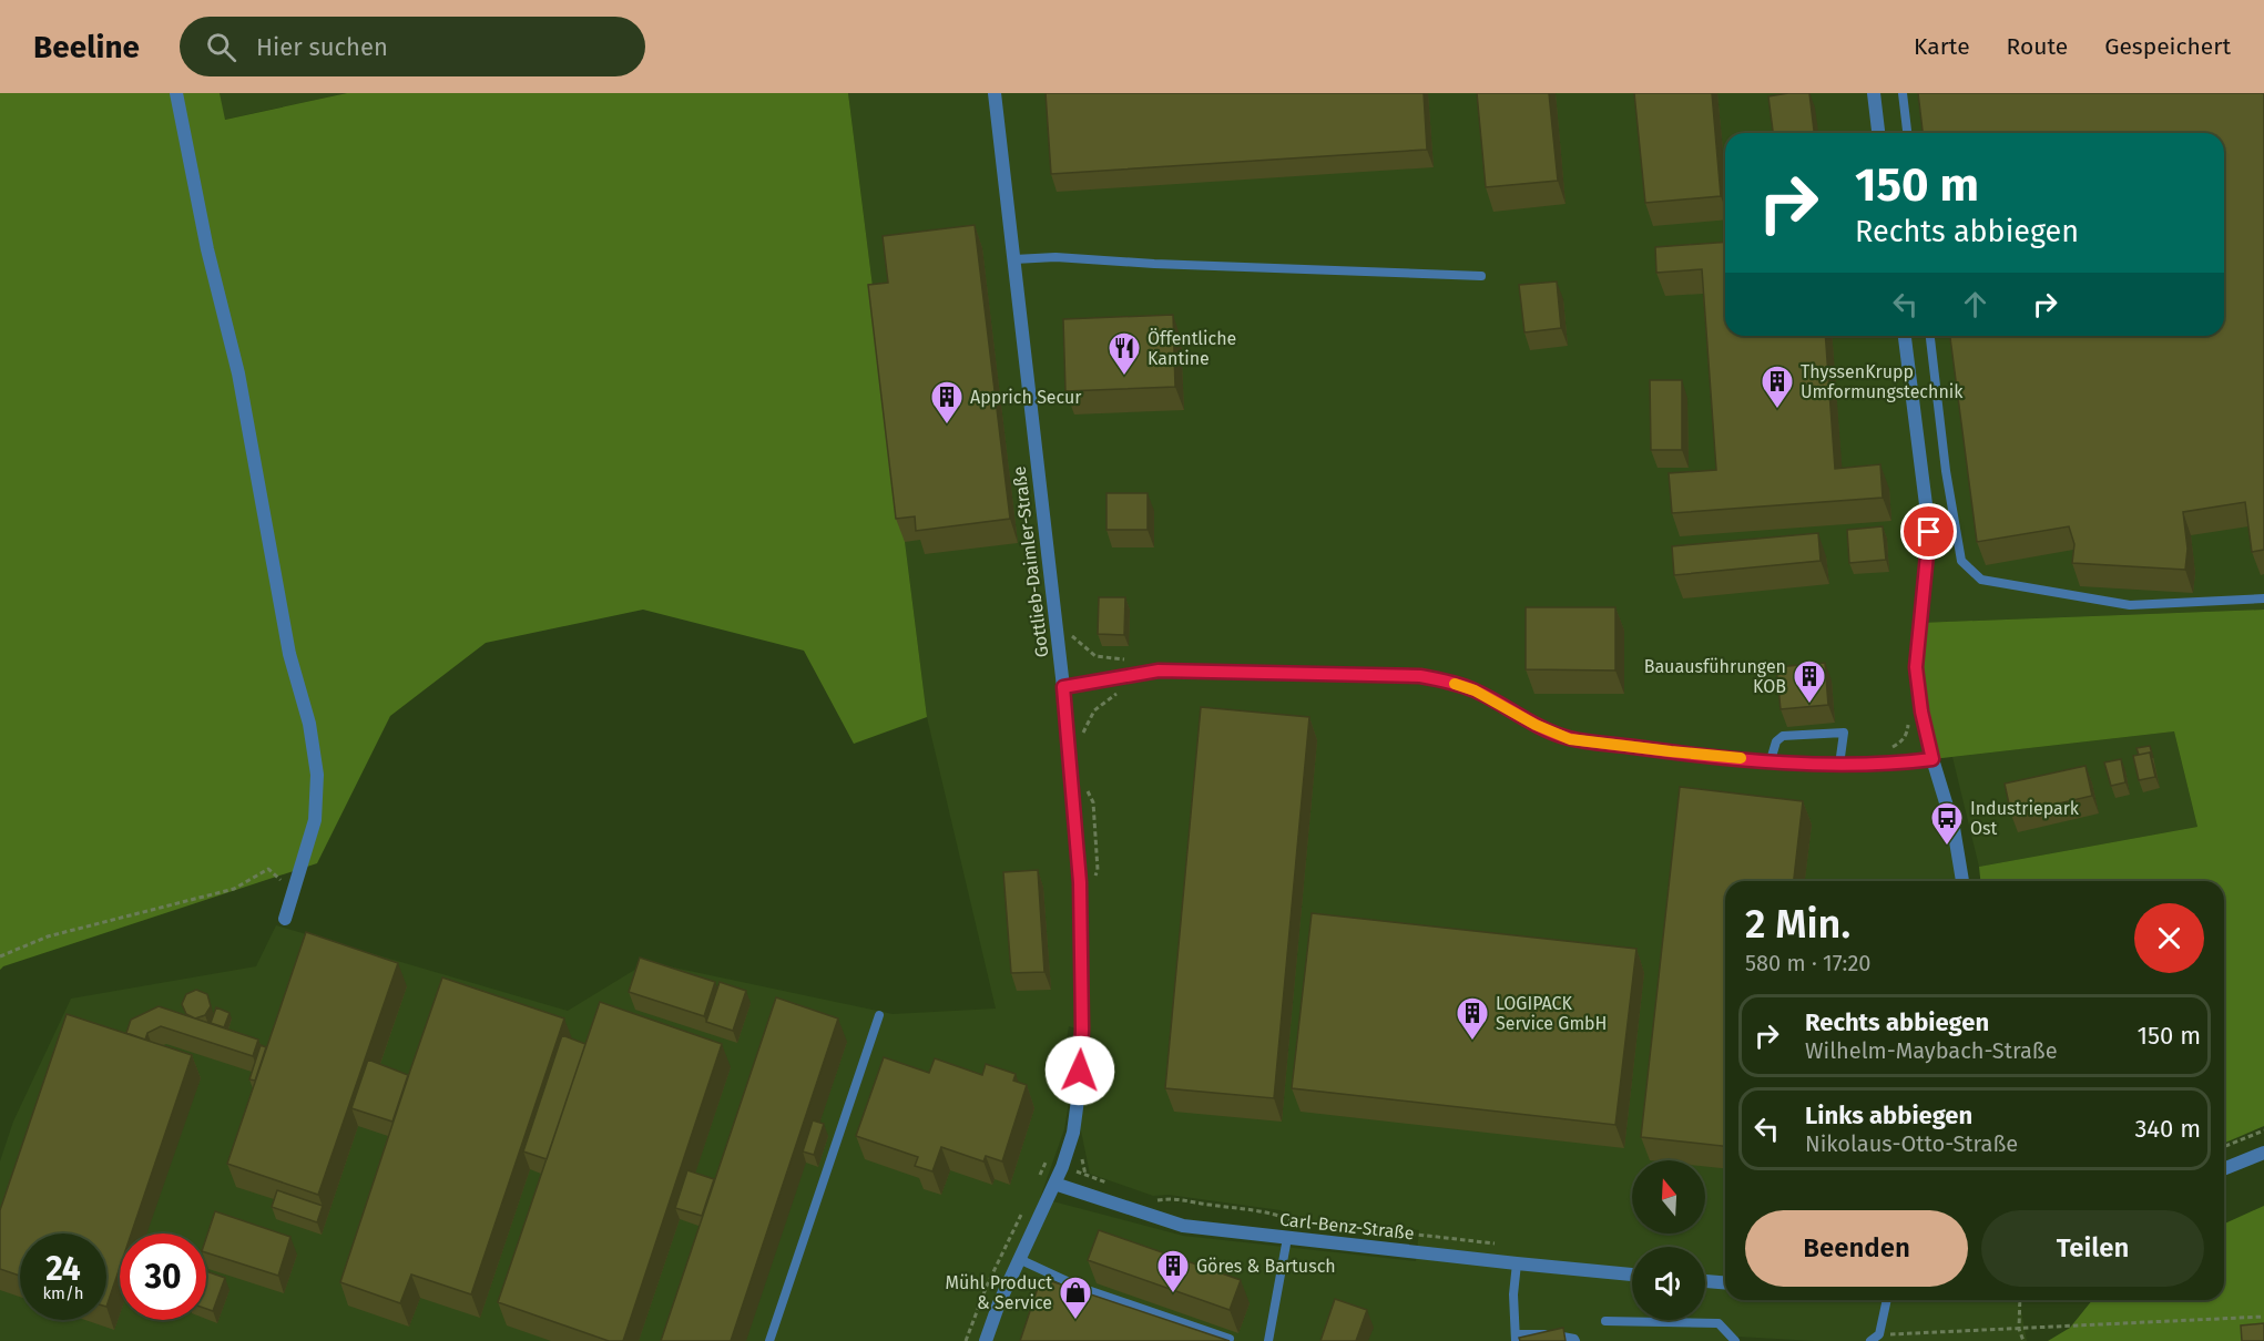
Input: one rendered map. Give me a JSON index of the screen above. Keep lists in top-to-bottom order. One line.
{"streets":{"street":["Gottlieb-Daimler-Straße","Carl-Benz-Straße"]},"crossings":[["Gottlieb-Daimler-Straße","Carl-Benz-Straße"]],"places":{"restaurant":["Öffentliche Kantine"],"building":["ThyssenKrupp Umformungstechnik","Apprich Secur","Bauausführungen KOB","LOGIPACK Service GmbH","Göres & Bartusch"],"bus stop":["Industriepark Ost"],"shop":["Mühl Product & Service"]},"north":"top","page":{"header":"Beeline","search":"Hier suchen","nav":["Karte","Route","Gespeichert"],"turn":["150 m","Rechts abbiegen"],"heading":["2 Min.","580 m · 17:20"],"list":[{"name":"Rechts abbiegen","note":"Wilhelm-Maybach-Straße","value":"150 m"},{"name":"Links abbiegen","note":"Nikolaus-Otto-Straße","value":"340 m"}],"buttons":["Beenden","Teilen"],"speed":"24 km/h","limit":"30"}}
